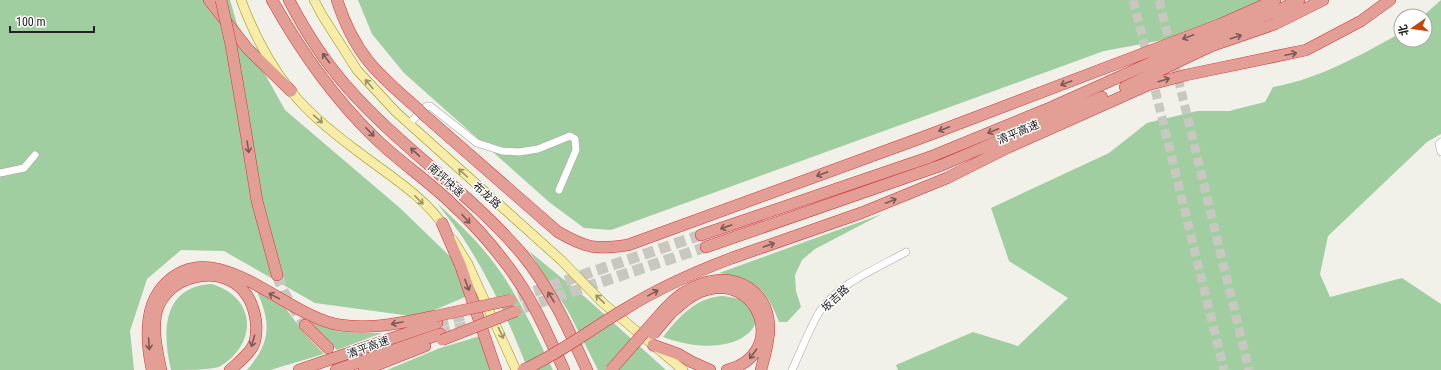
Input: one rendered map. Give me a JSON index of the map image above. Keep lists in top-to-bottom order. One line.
{"streets":{"highway":["清平高速","南坪快速"],"main road":["布龙路"],"street":["坂吉路"]},"scale_bar":"100 m","north":"left"}
